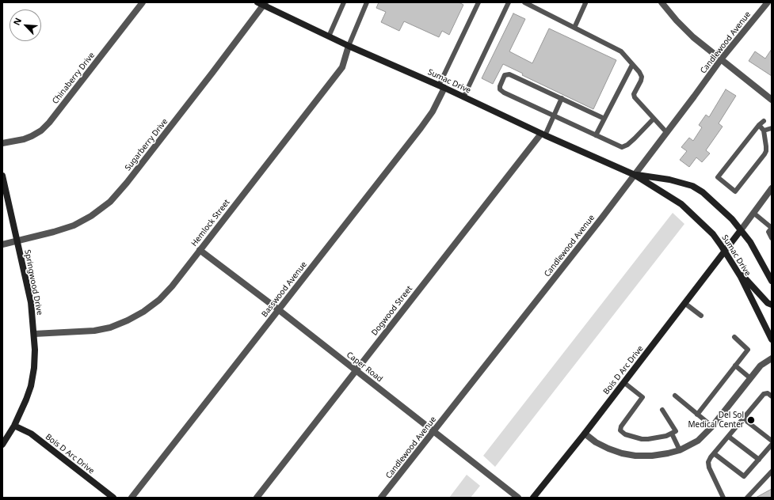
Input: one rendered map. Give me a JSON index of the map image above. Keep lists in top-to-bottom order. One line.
{"streets":{"street":["Candlewood Avenue","Chinaberry Drive","Sumac Drive","Sugarberry Drive","Hemlock Street","Springwood Drive","Basswood Avenue","Dogwood Street","Caper Road","Bois D Arc Drive"]},"crossings":[["Candlewood Avenue","Sumac Drive"],["Candlewood Avenue","Caper Road"],["Sumac Drive","Sugarberry Drive"],["Sumac Drive","Hemlock Street"],["Sumac Drive","Basswood Avenue"],["Sumac Drive","Dogwood Street"],["Sumac Drive","Bois D Arc Drive"],["Sugarberry Drive","Springwood Drive"],["Hemlock Street","Springwood Drive"],["Hemlock Street","Caper Road"],["Springwood Drive","Bois D Arc Drive"],["Basswood Avenue","Caper Road"],["Dogwood Street","Caper Road"]],"places":["Del Sol Medical Center"],"north":"top left"}
